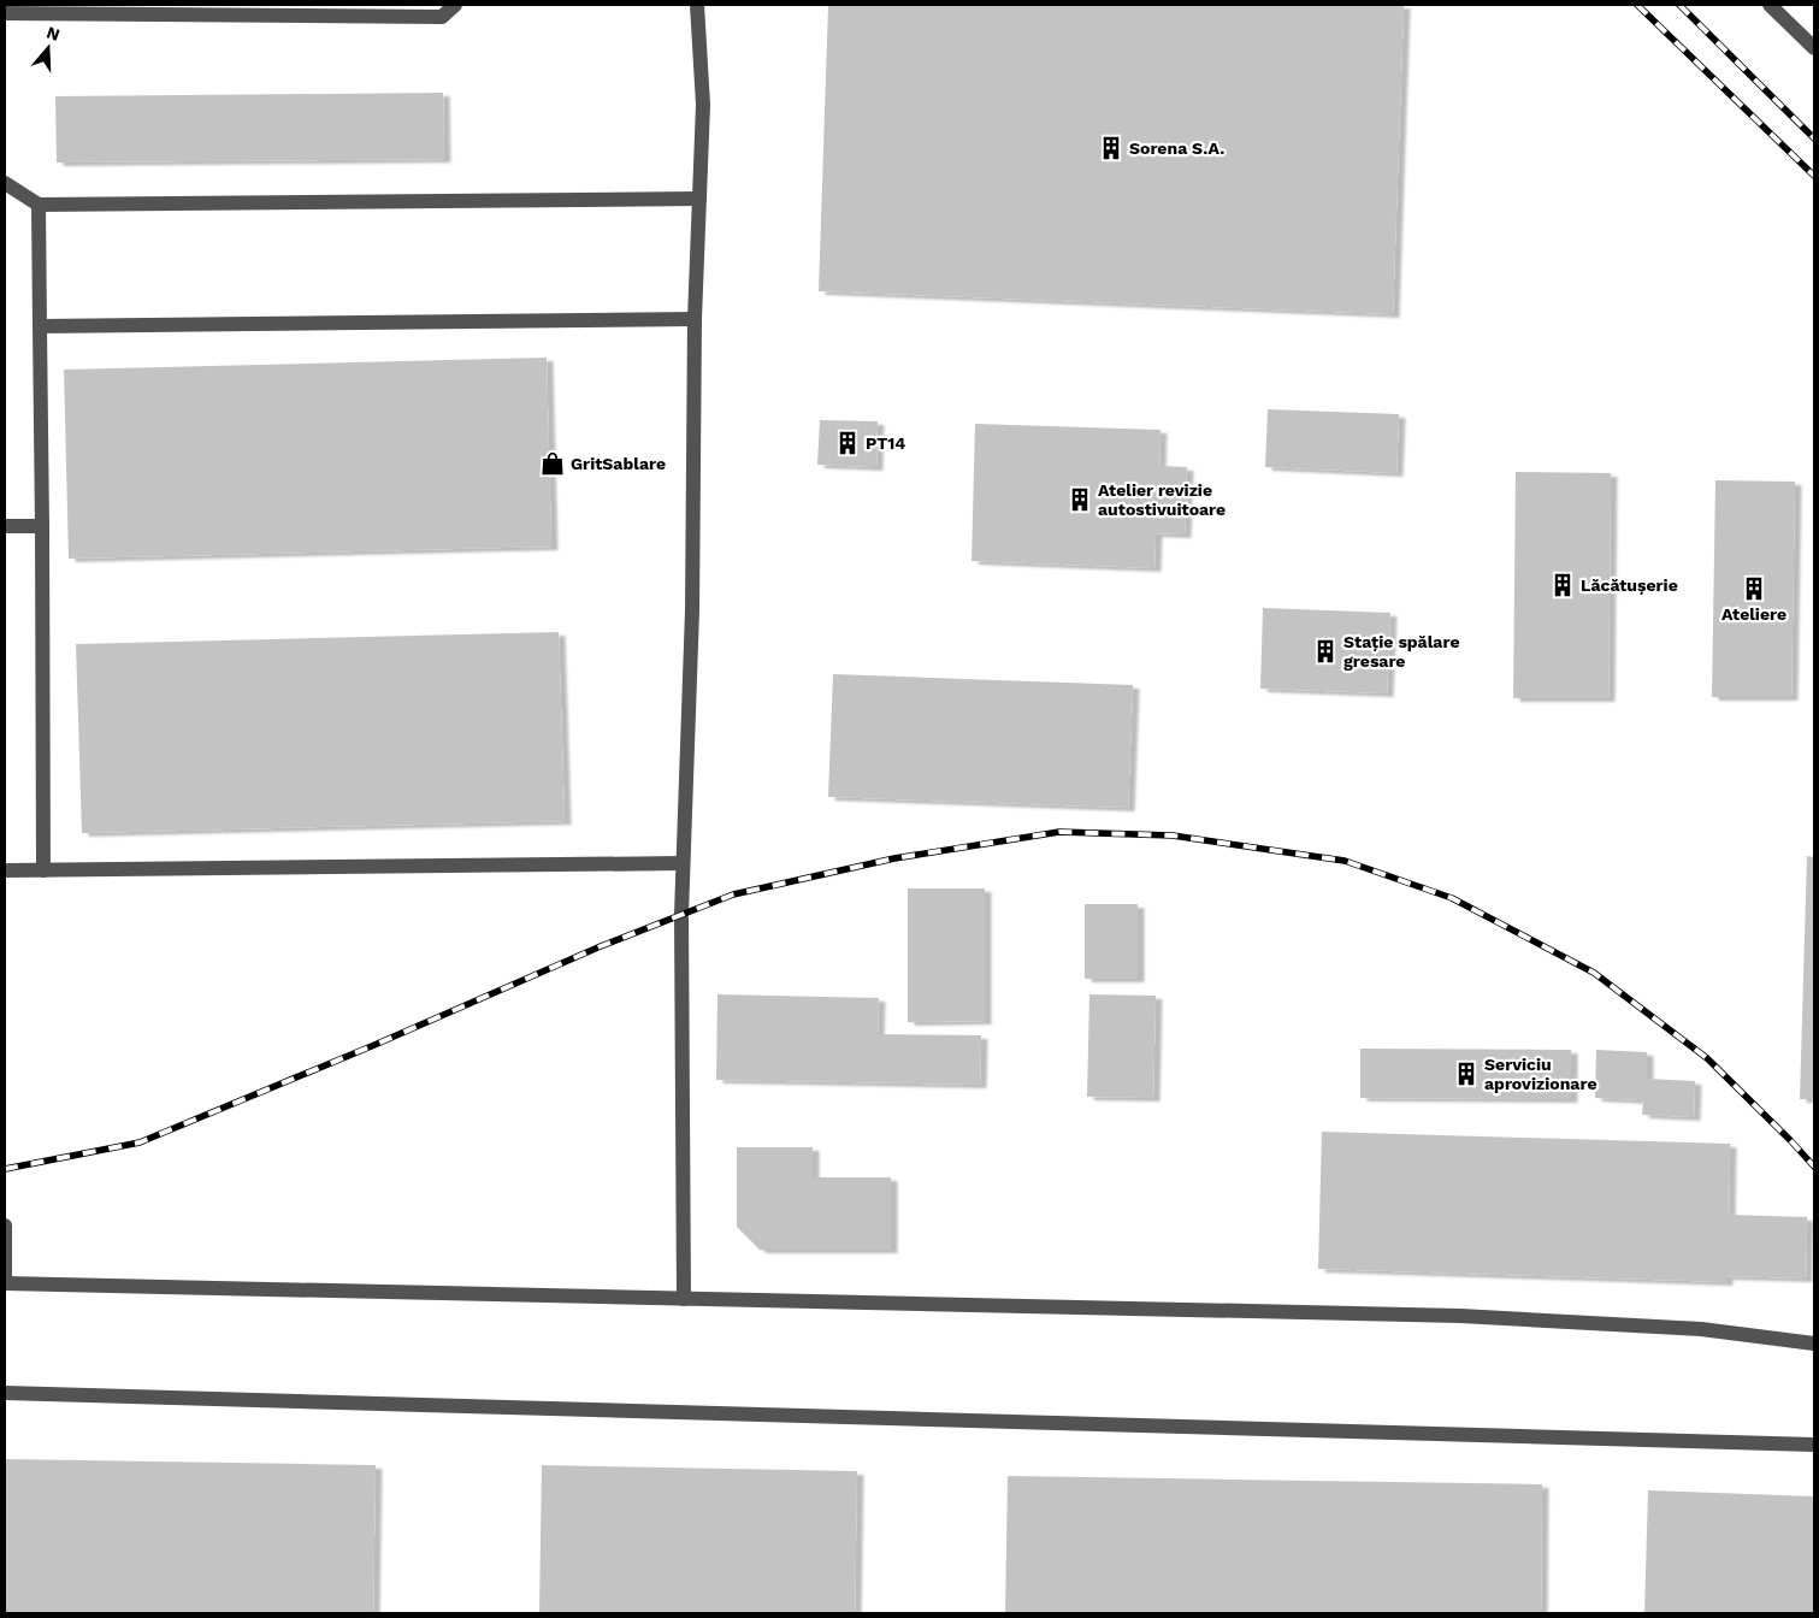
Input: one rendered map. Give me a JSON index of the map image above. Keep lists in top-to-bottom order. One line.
{"places":{"building":["Sorena S.A.","PT14","Atelier revizie autostivuitoare","Lăcătușerie","Ateliere","Stație spălare gresare","Serviciu aprovizionare"],"shop":["GritSablare"]},"north":"top"}
